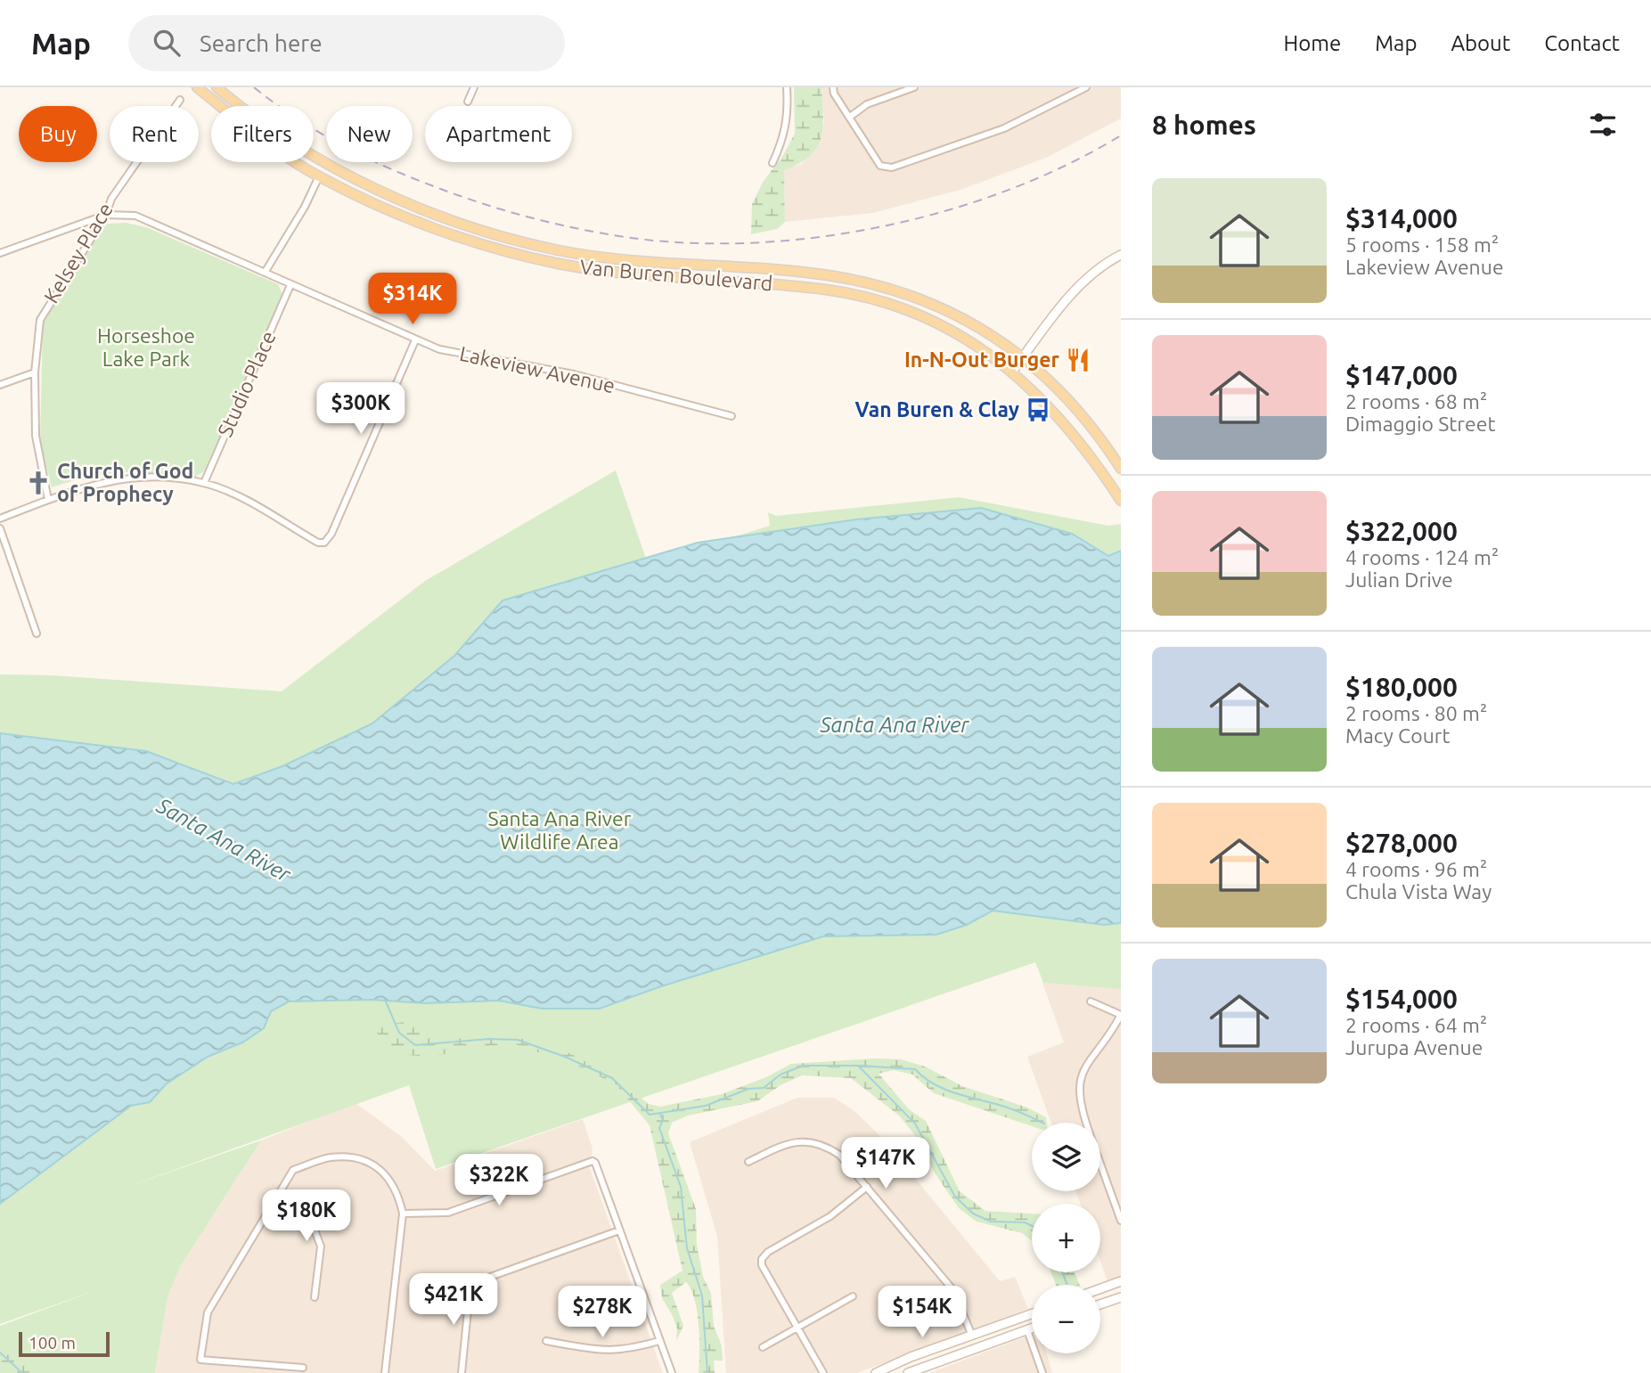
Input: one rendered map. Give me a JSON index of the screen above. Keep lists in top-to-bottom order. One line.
{"streets":{"main road":["Van Buren Boulevard"],"street":["Kelsey Place","Lakeview Avenue","Studio Place"]},"crossings":[["Kelsey Place","Lakeview Avenue"],["Lakeview Avenue","Studio Place"]],"water":["Santa Ana River"],"parks":["Horseshoe Lake Park","Santa Ana River Wildlife Area"],"places":{"restaurant":["In-N-Out Burger"],"bus stop":["Van Buren & Clay"],"church":["Church of God of Prophecy"]},"scale_bar":"100 m","page":{"header":"Map","search":"Search here","nav":["Home","Map","About","Contact"],"heading":"8 homes","chip":["Buy","Rent","Filters","New","Apartment"],"list":[{"name":"$314,000","note":"5 rooms · 158 m² · Lakeview Avenue"},{"name":"$147,000","note":"2 rooms · 68 m² · Dimaggio Street"},{"name":"$322,000","note":"4 rooms · 124 m² · Julian Drive"},{"name":"$180,000","note":"2 rooms · 80 m² · Macy Court"},{"name":"$278,000","note":"4 rooms · 96 m² · Chula Vista Way"},{"name":"$154,000","note":"2 rooms · 64 m² · Jurupa Avenue"}],"price":["$314K","$300K","$147K","$322K","$180K","$421K","$278K","$154K"],"map_buttons":["+","−"],"scale":"100 m"}}
